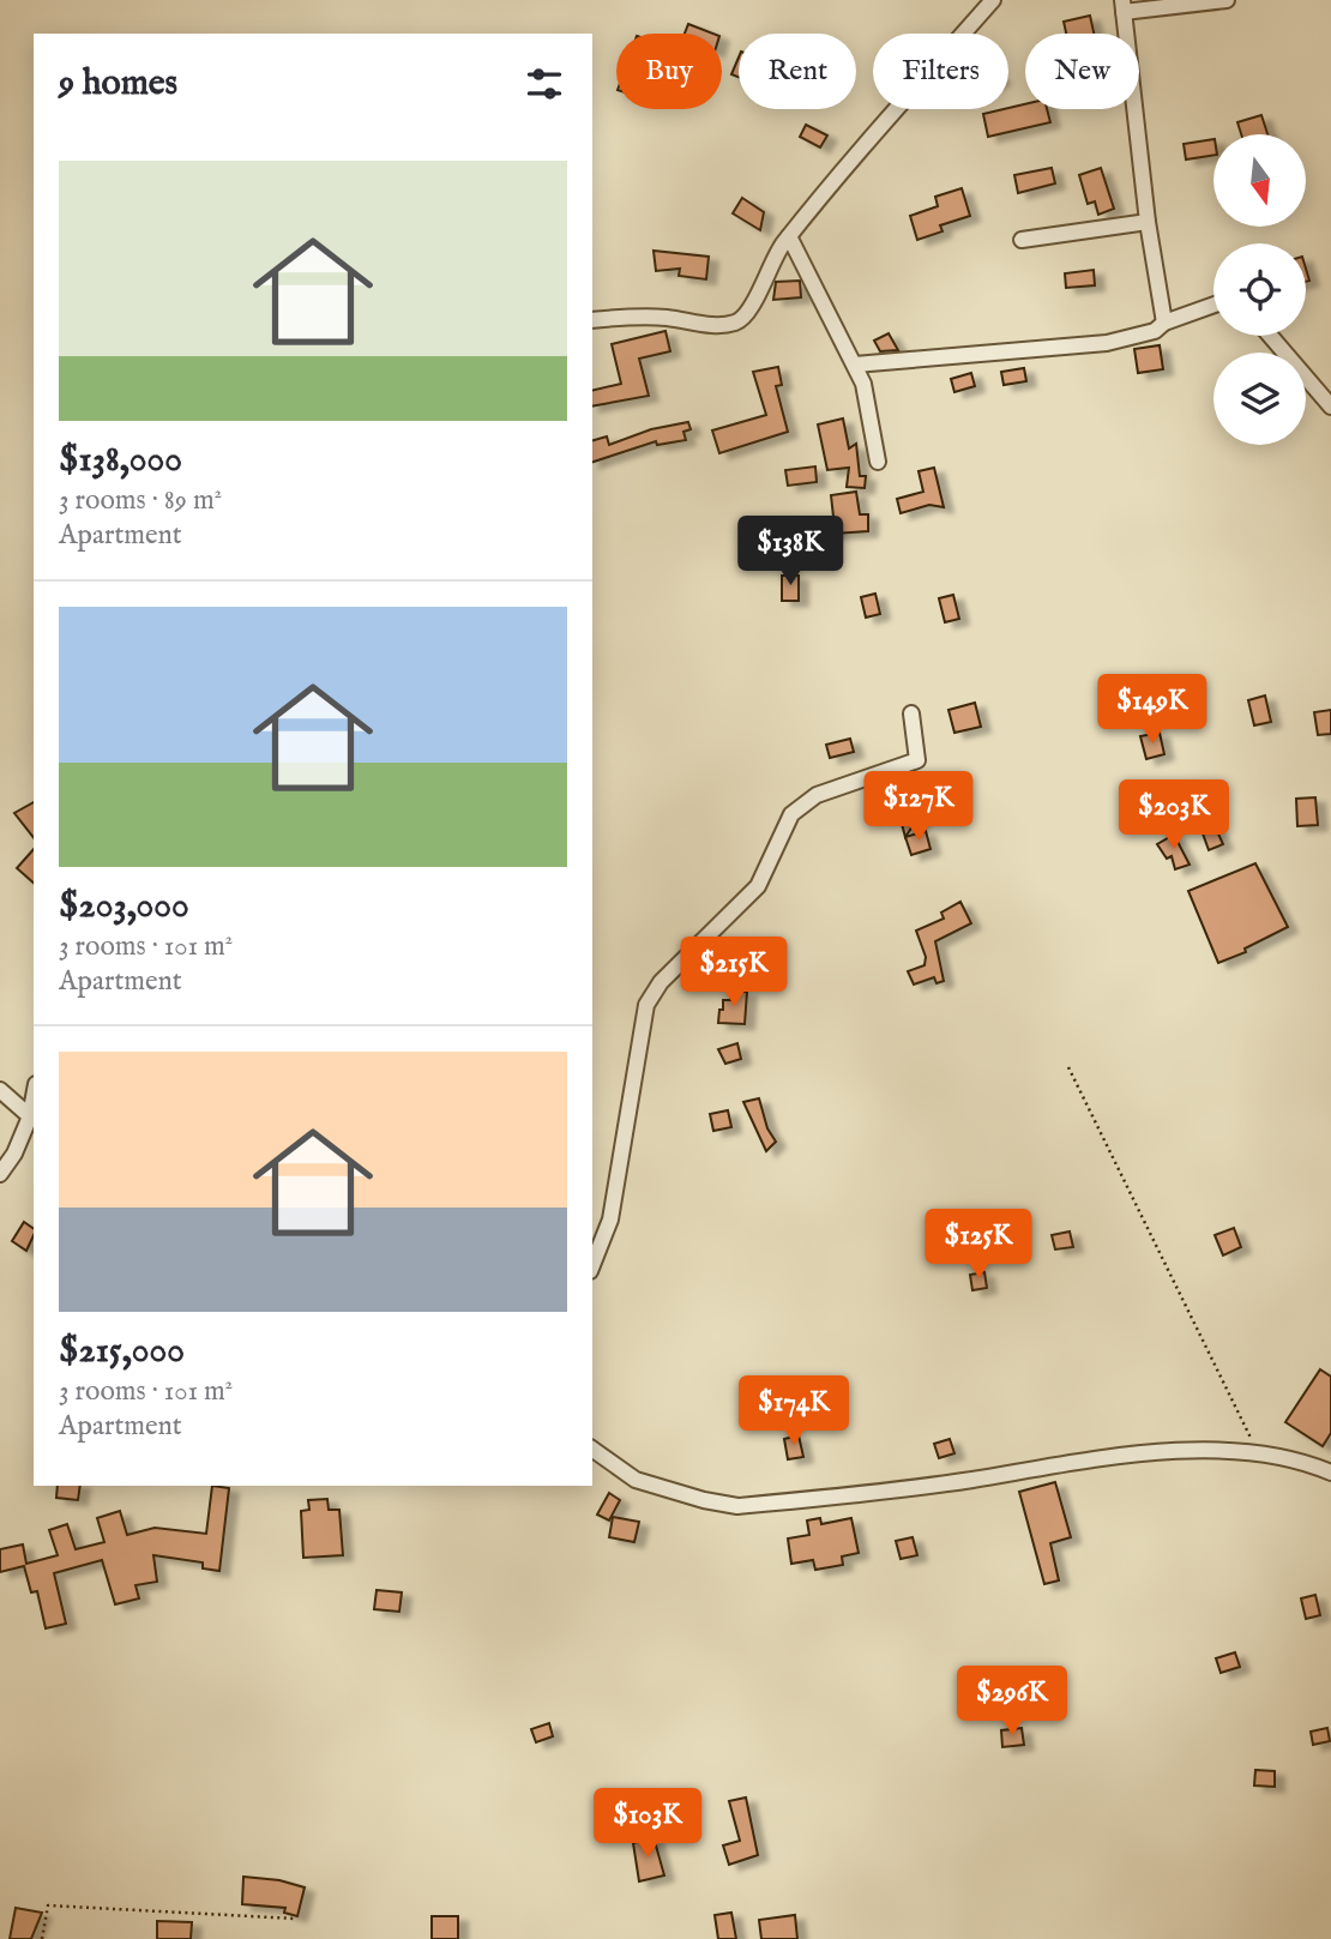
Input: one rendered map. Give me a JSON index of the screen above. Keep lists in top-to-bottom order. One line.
{"north":"bottom","page":{"chip":["Buy","Rent","Filters","New"],"heading":"9 homes","list":[{"name":"$138,000","note":"3 rooms · 89 m² · Apartment"},{"name":"$203,000","note":"3 rooms · 101 m² · Apartment"},{"name":"$215,000","note":"3 rooms · 101 m² · Apartment"}],"price":["$138K","$149K","$127K","$203K","$215K","$125K","$174K","$296K","$103K"]}}
